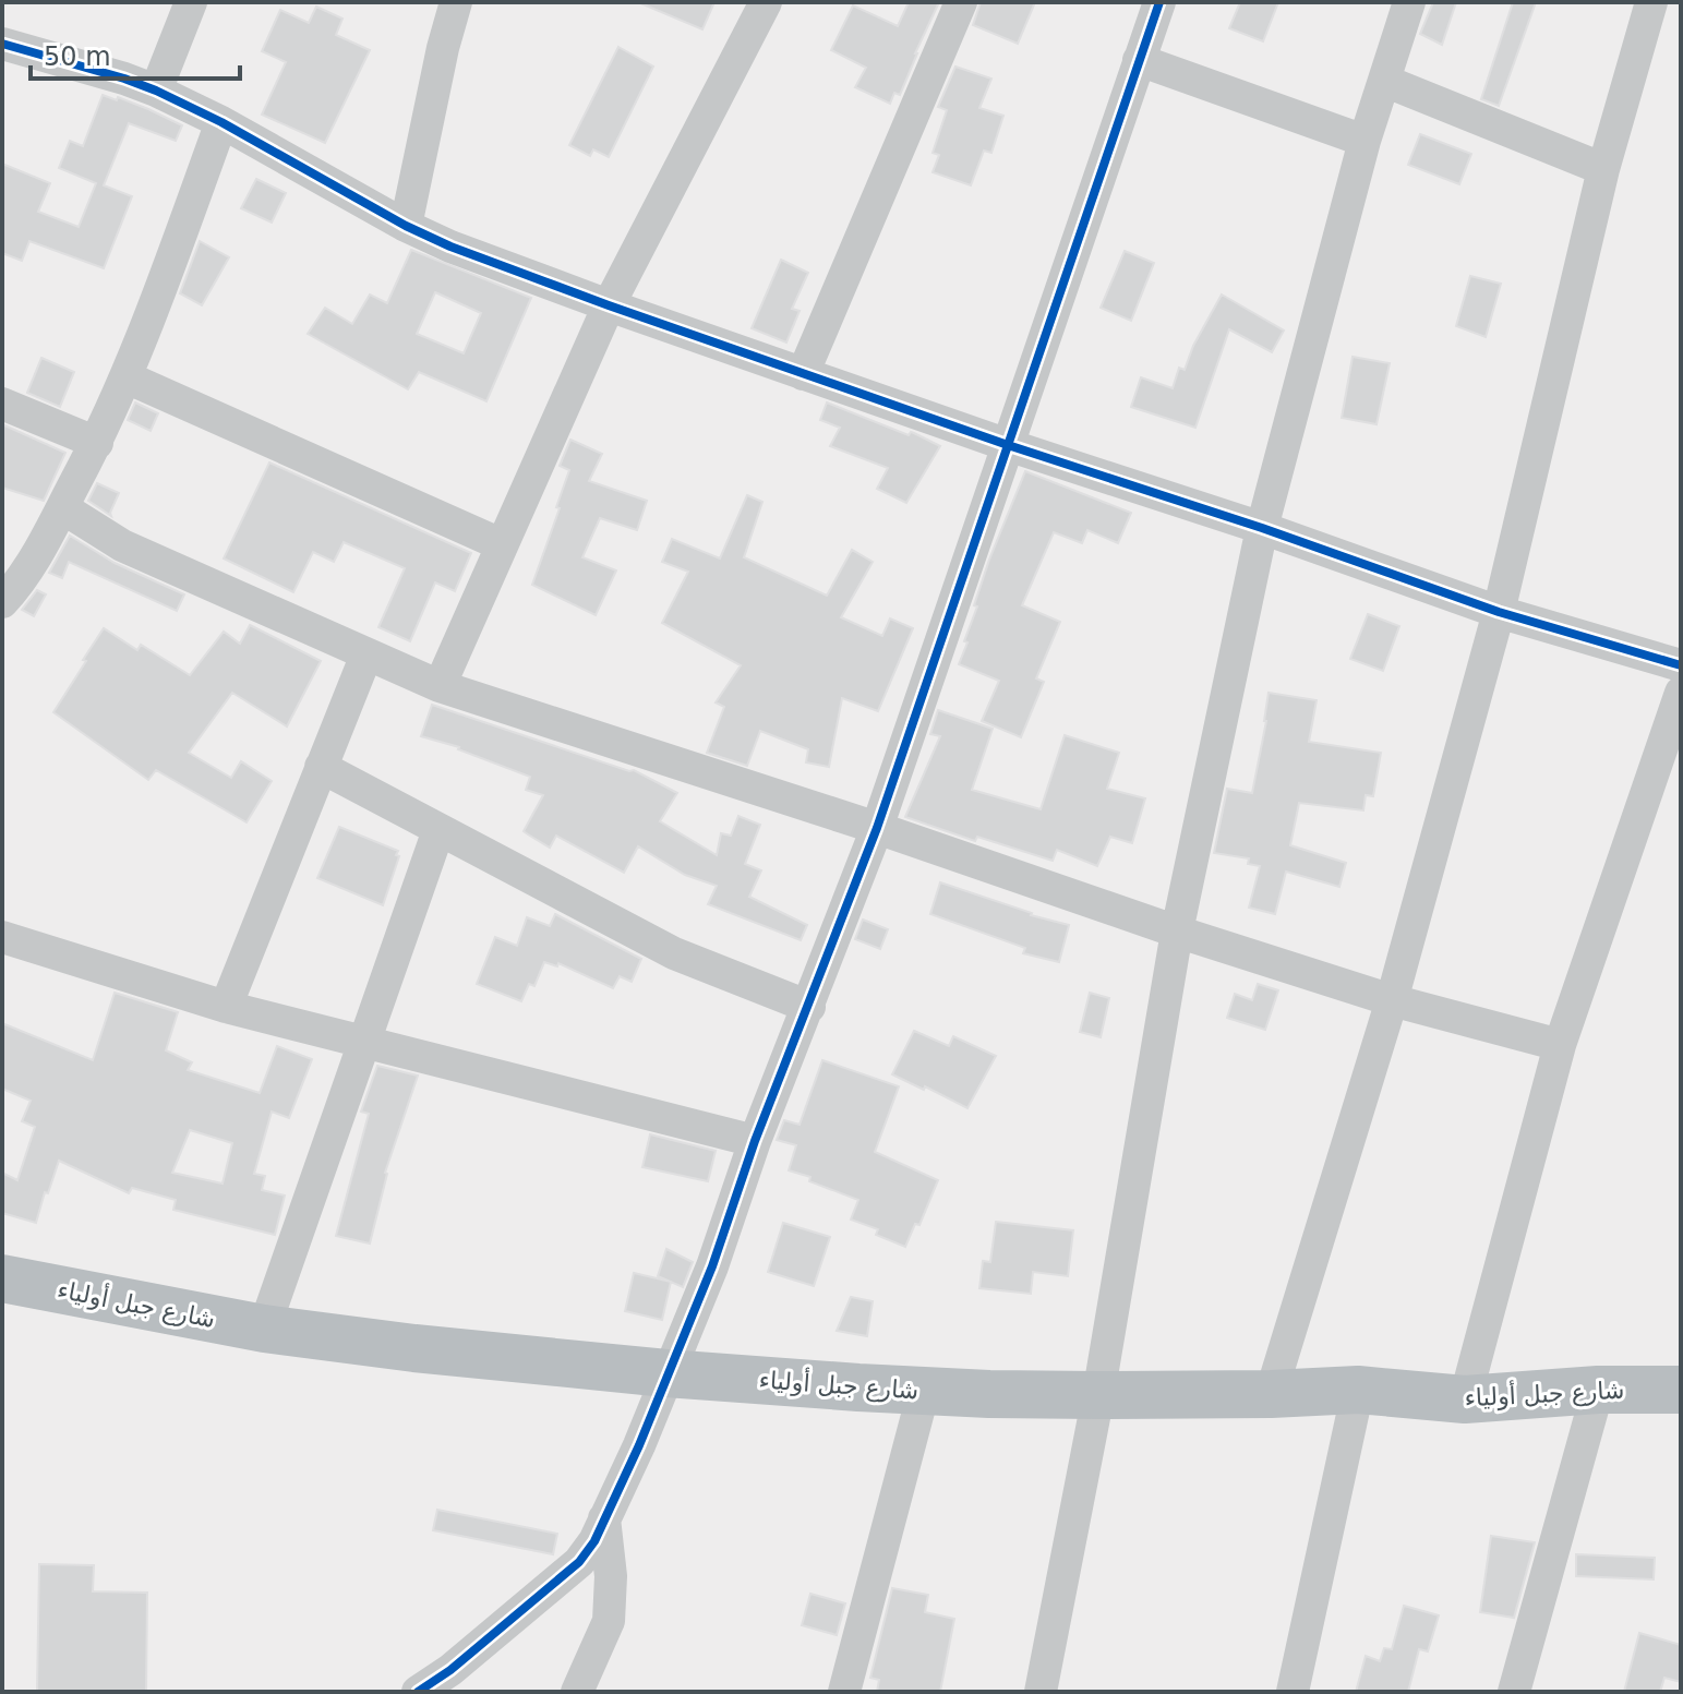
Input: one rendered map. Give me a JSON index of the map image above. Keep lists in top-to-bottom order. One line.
{"streets":{"highway":["شارع جبل أولياء"]},"scale_bar":"50 m"}
